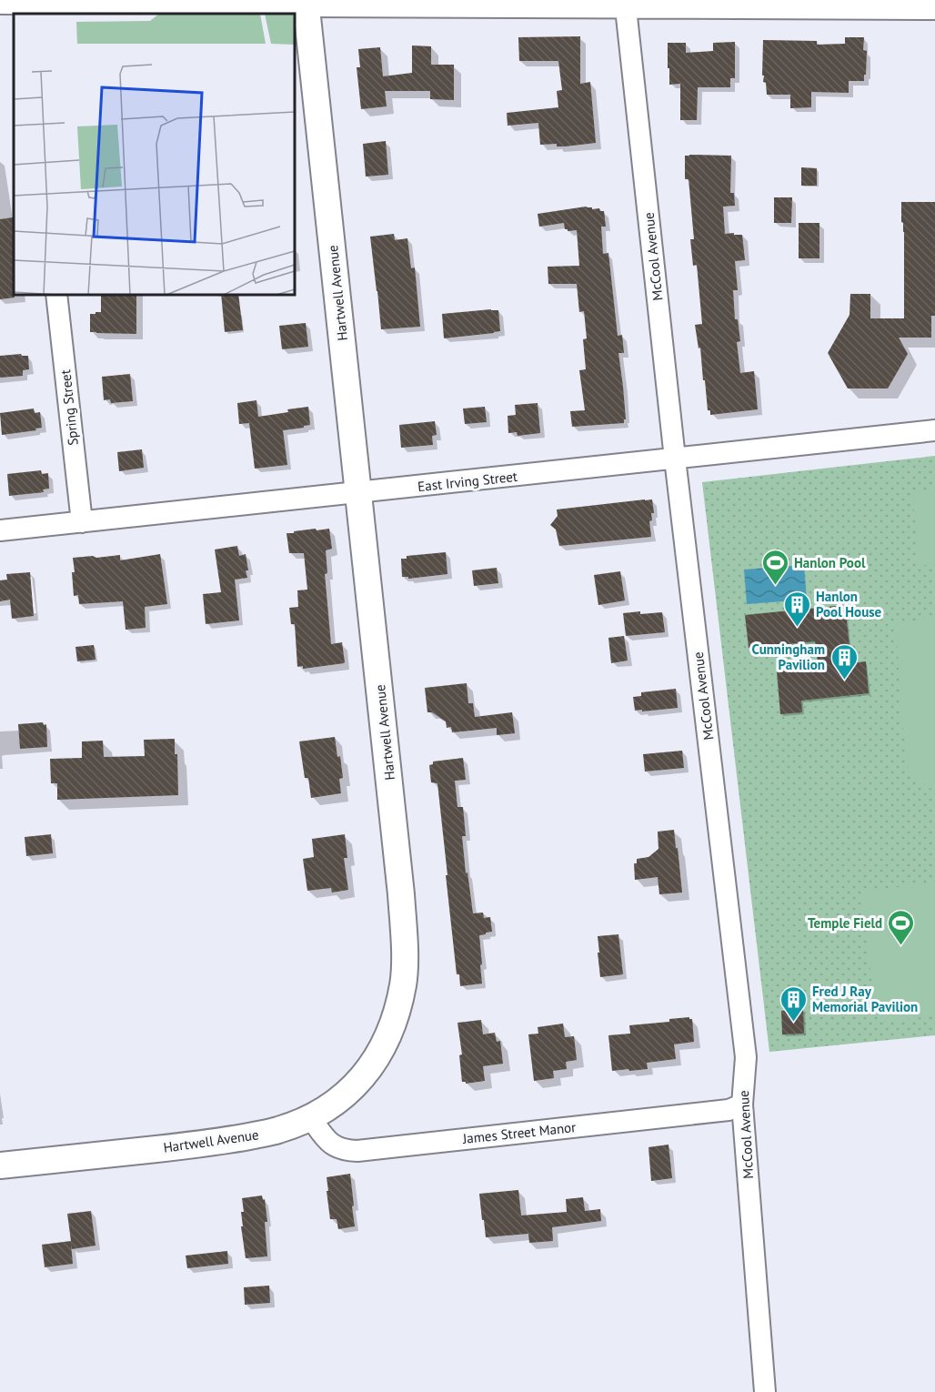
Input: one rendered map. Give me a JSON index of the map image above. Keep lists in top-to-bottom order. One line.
{"streets":{"street":["McCool Avenue","Hartwell Avenue","Spring Street","East Irving Street","James Street Manor"]},"crossings":[["McCool Avenue","East Irving Street"],["McCool Avenue","James Street Manor"],["Hartwell Avenue","East Irving Street"],["Hartwell Avenue","James Street Manor"],["Spring Street","East Irving Street"]],"places":{"sports":["Hanlon Pool","Temple Field"],"building":["Hanlon Pool House","Cunningham Pavilion","Fred J Ray Memorial Pavilion"]}}
